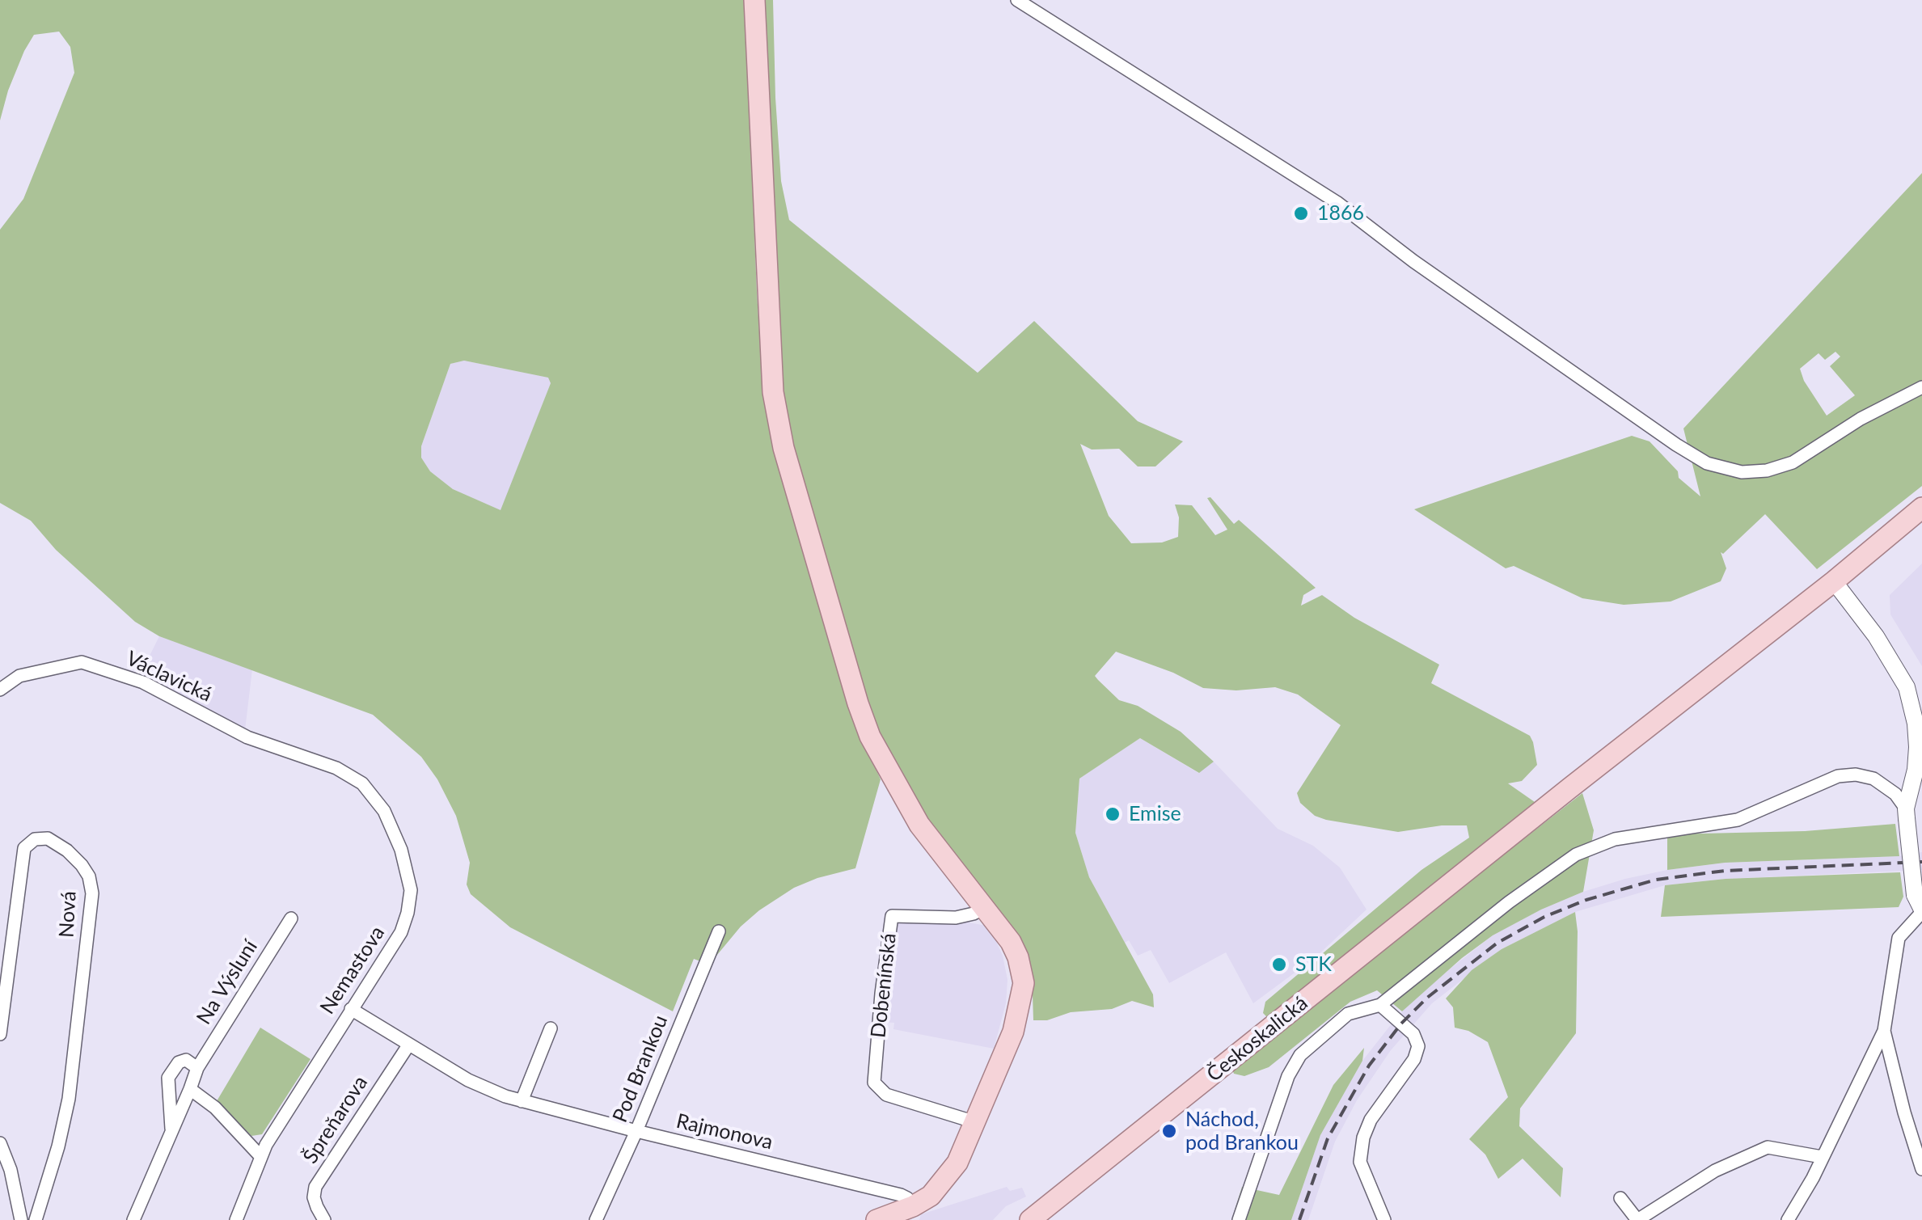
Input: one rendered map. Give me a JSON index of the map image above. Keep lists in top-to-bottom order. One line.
{"streets":{"main road":["Českoskalická"],"street":["Václavická","Nová","Nemastova","Na Výsluní","Dobenínská","Pod Brankou","Špreňarova","Rajmonova"]},"crossings":[["Václavická","Nemastova"],["Nemastova","Rajmonova"],["Pod Brankou","Rajmonova"],["Špreňarova","Rajmonova"]],"places":["1866","Emise","STK","Náchod, pod Brankou"]}
